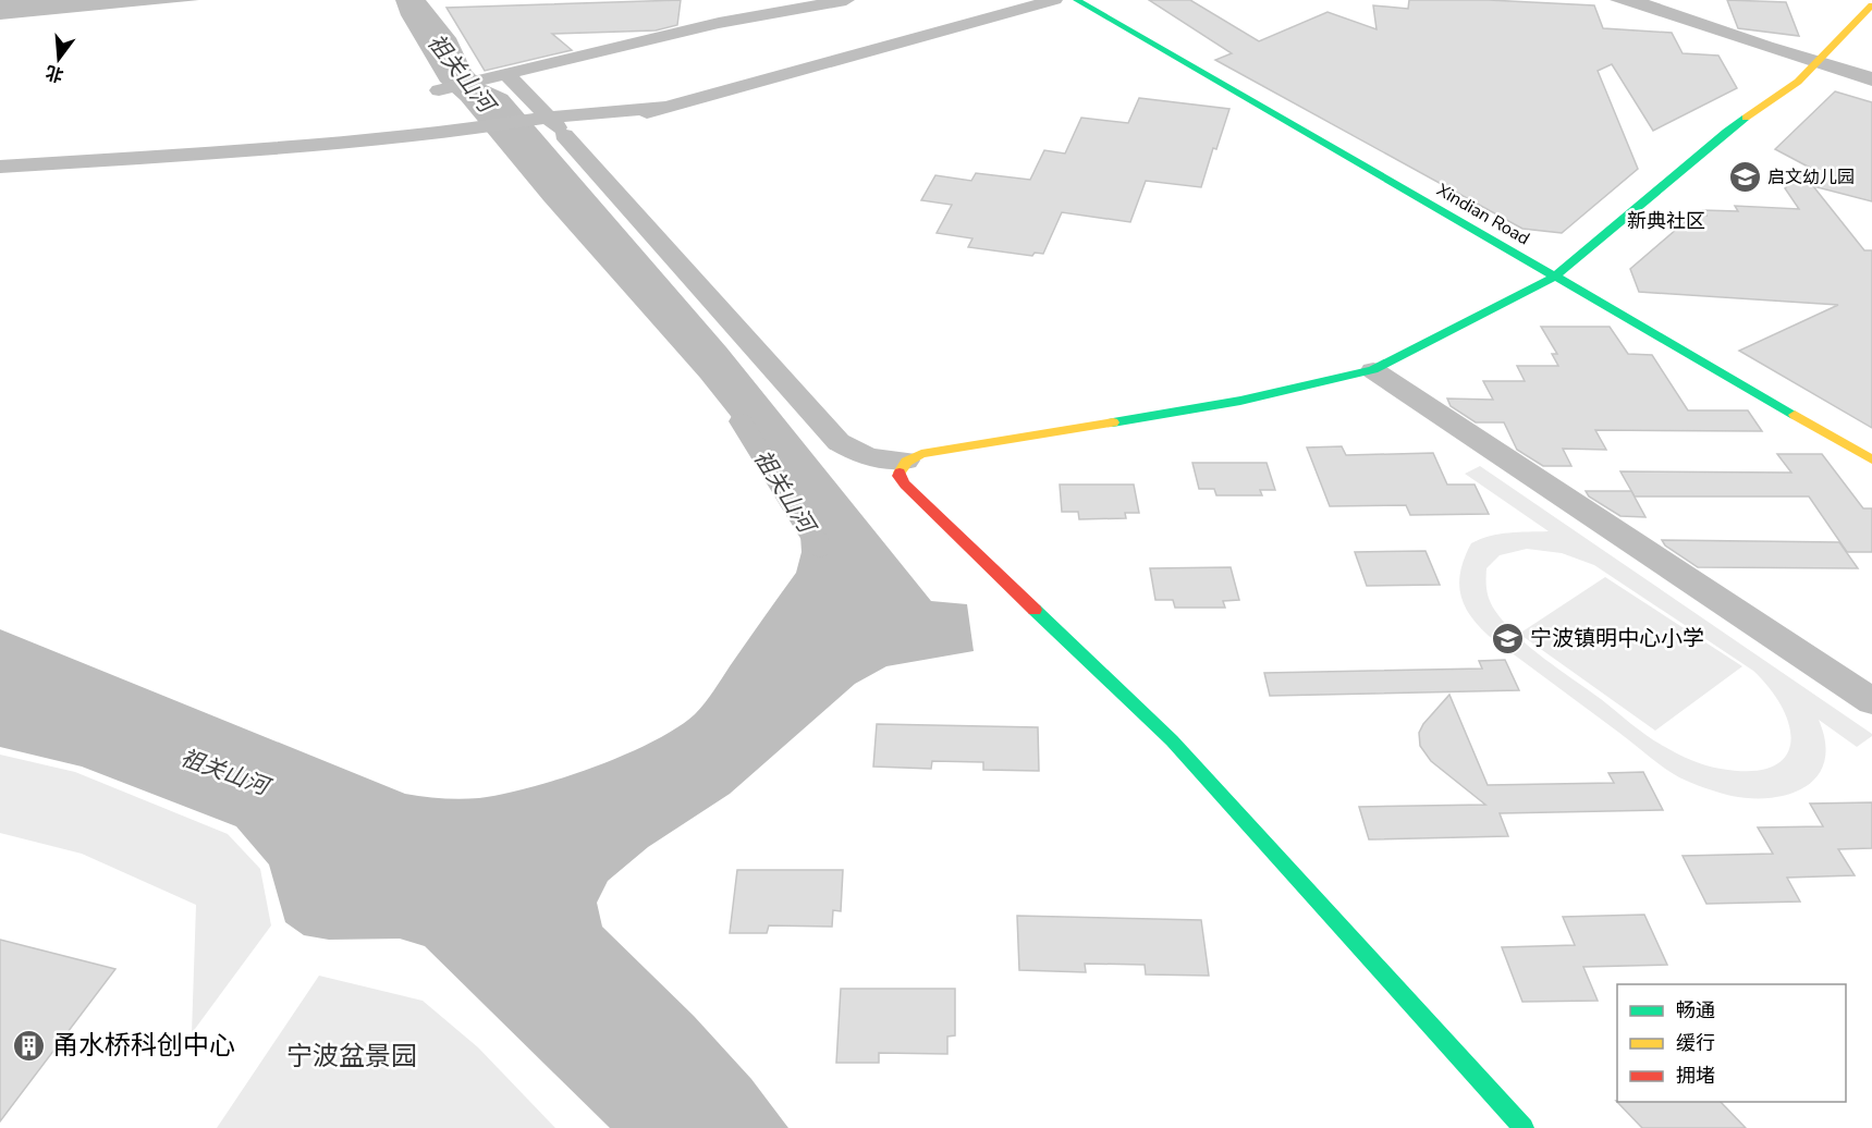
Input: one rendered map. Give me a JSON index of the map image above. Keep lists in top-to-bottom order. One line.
{"streets":{"street":["Xindian Road"]},"districts":["新典社区"],"water":["祖关山河"],"parks":["宁波盆景园"],"places":{"school or university":["启文幼儿园","宁波镇明中心小学"],"building":["甬水桥科创中心"]},"legend":["畅通","缓行","拥堵"],"north":"bottom"}
